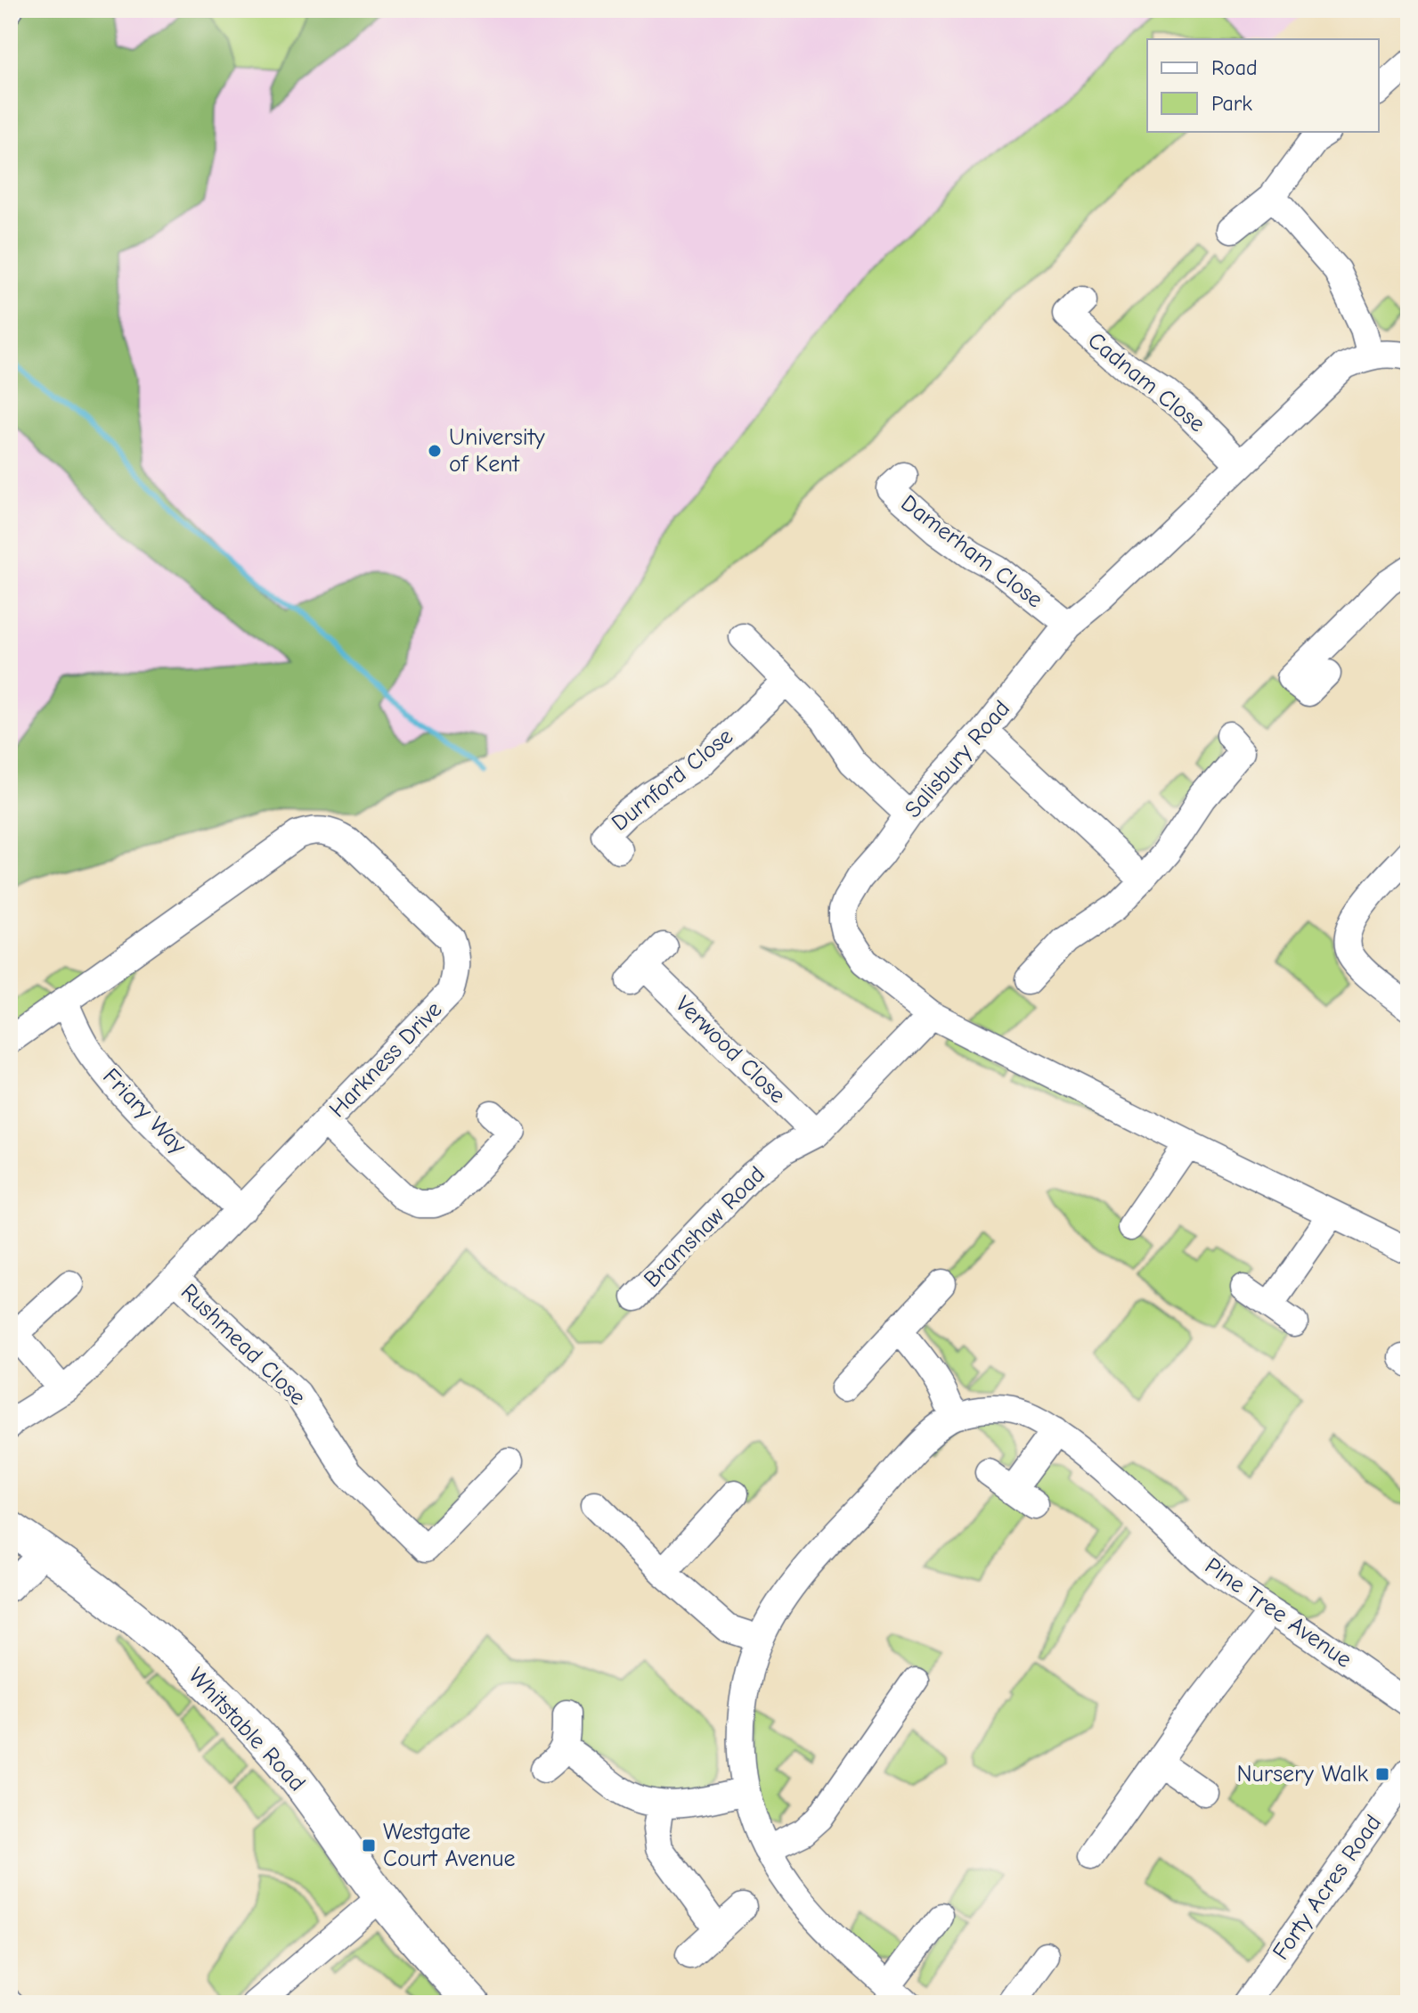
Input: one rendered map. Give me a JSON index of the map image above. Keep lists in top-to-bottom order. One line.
{"streets":{"main road":["Whitstable Road"],"street":["Cadnam Close","Damerham Close","Salisbury Road","Durnford Close","Verwood Close","Harkness Drive","Friary Way","Bramshaw Road","Rushmead Close","Pine Tree Avenue","Forty Acres Road"]},"crossings":[["Cadnam Close","Salisbury Road"],["Damerham Close","Salisbury Road"],["Salisbury Road","Bramshaw Road"],["Verwood Close","Bramshaw Road"],["Harkness Drive","Friary Way"],["Harkness Drive","Rushmead Close"]],"places":{"other":["University of Kent"],"transit":["Nursery Walk","Westgate Court Avenue"]},"legend":["Road","Park"]}
